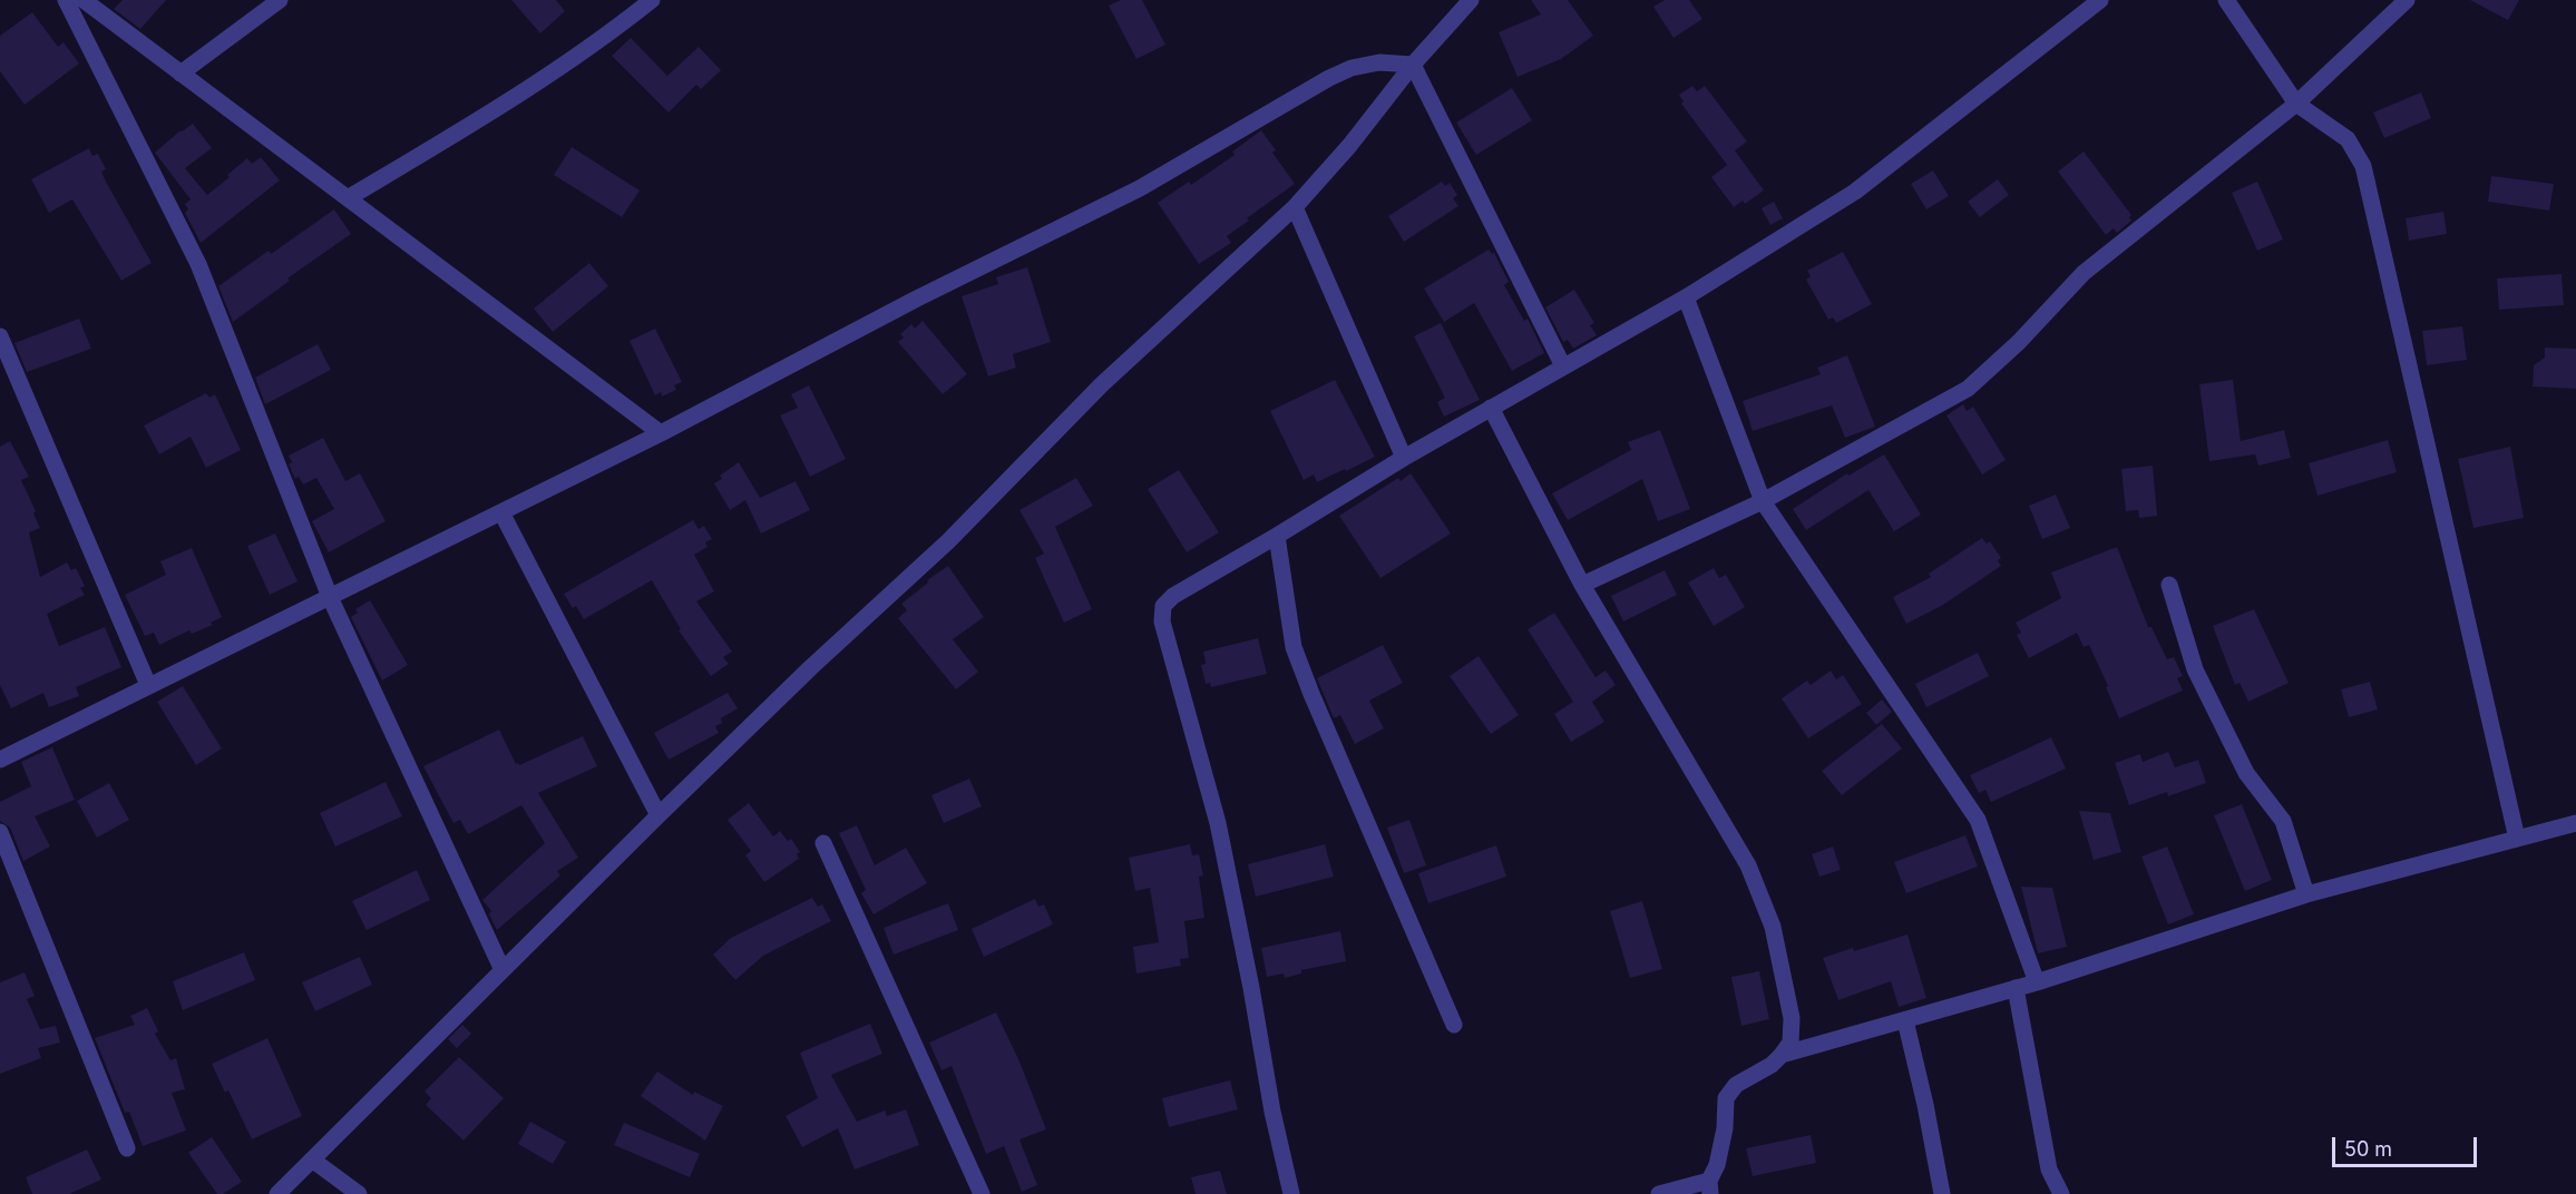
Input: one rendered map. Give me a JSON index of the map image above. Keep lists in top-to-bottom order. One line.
{"scale_bar":"50 m"}
